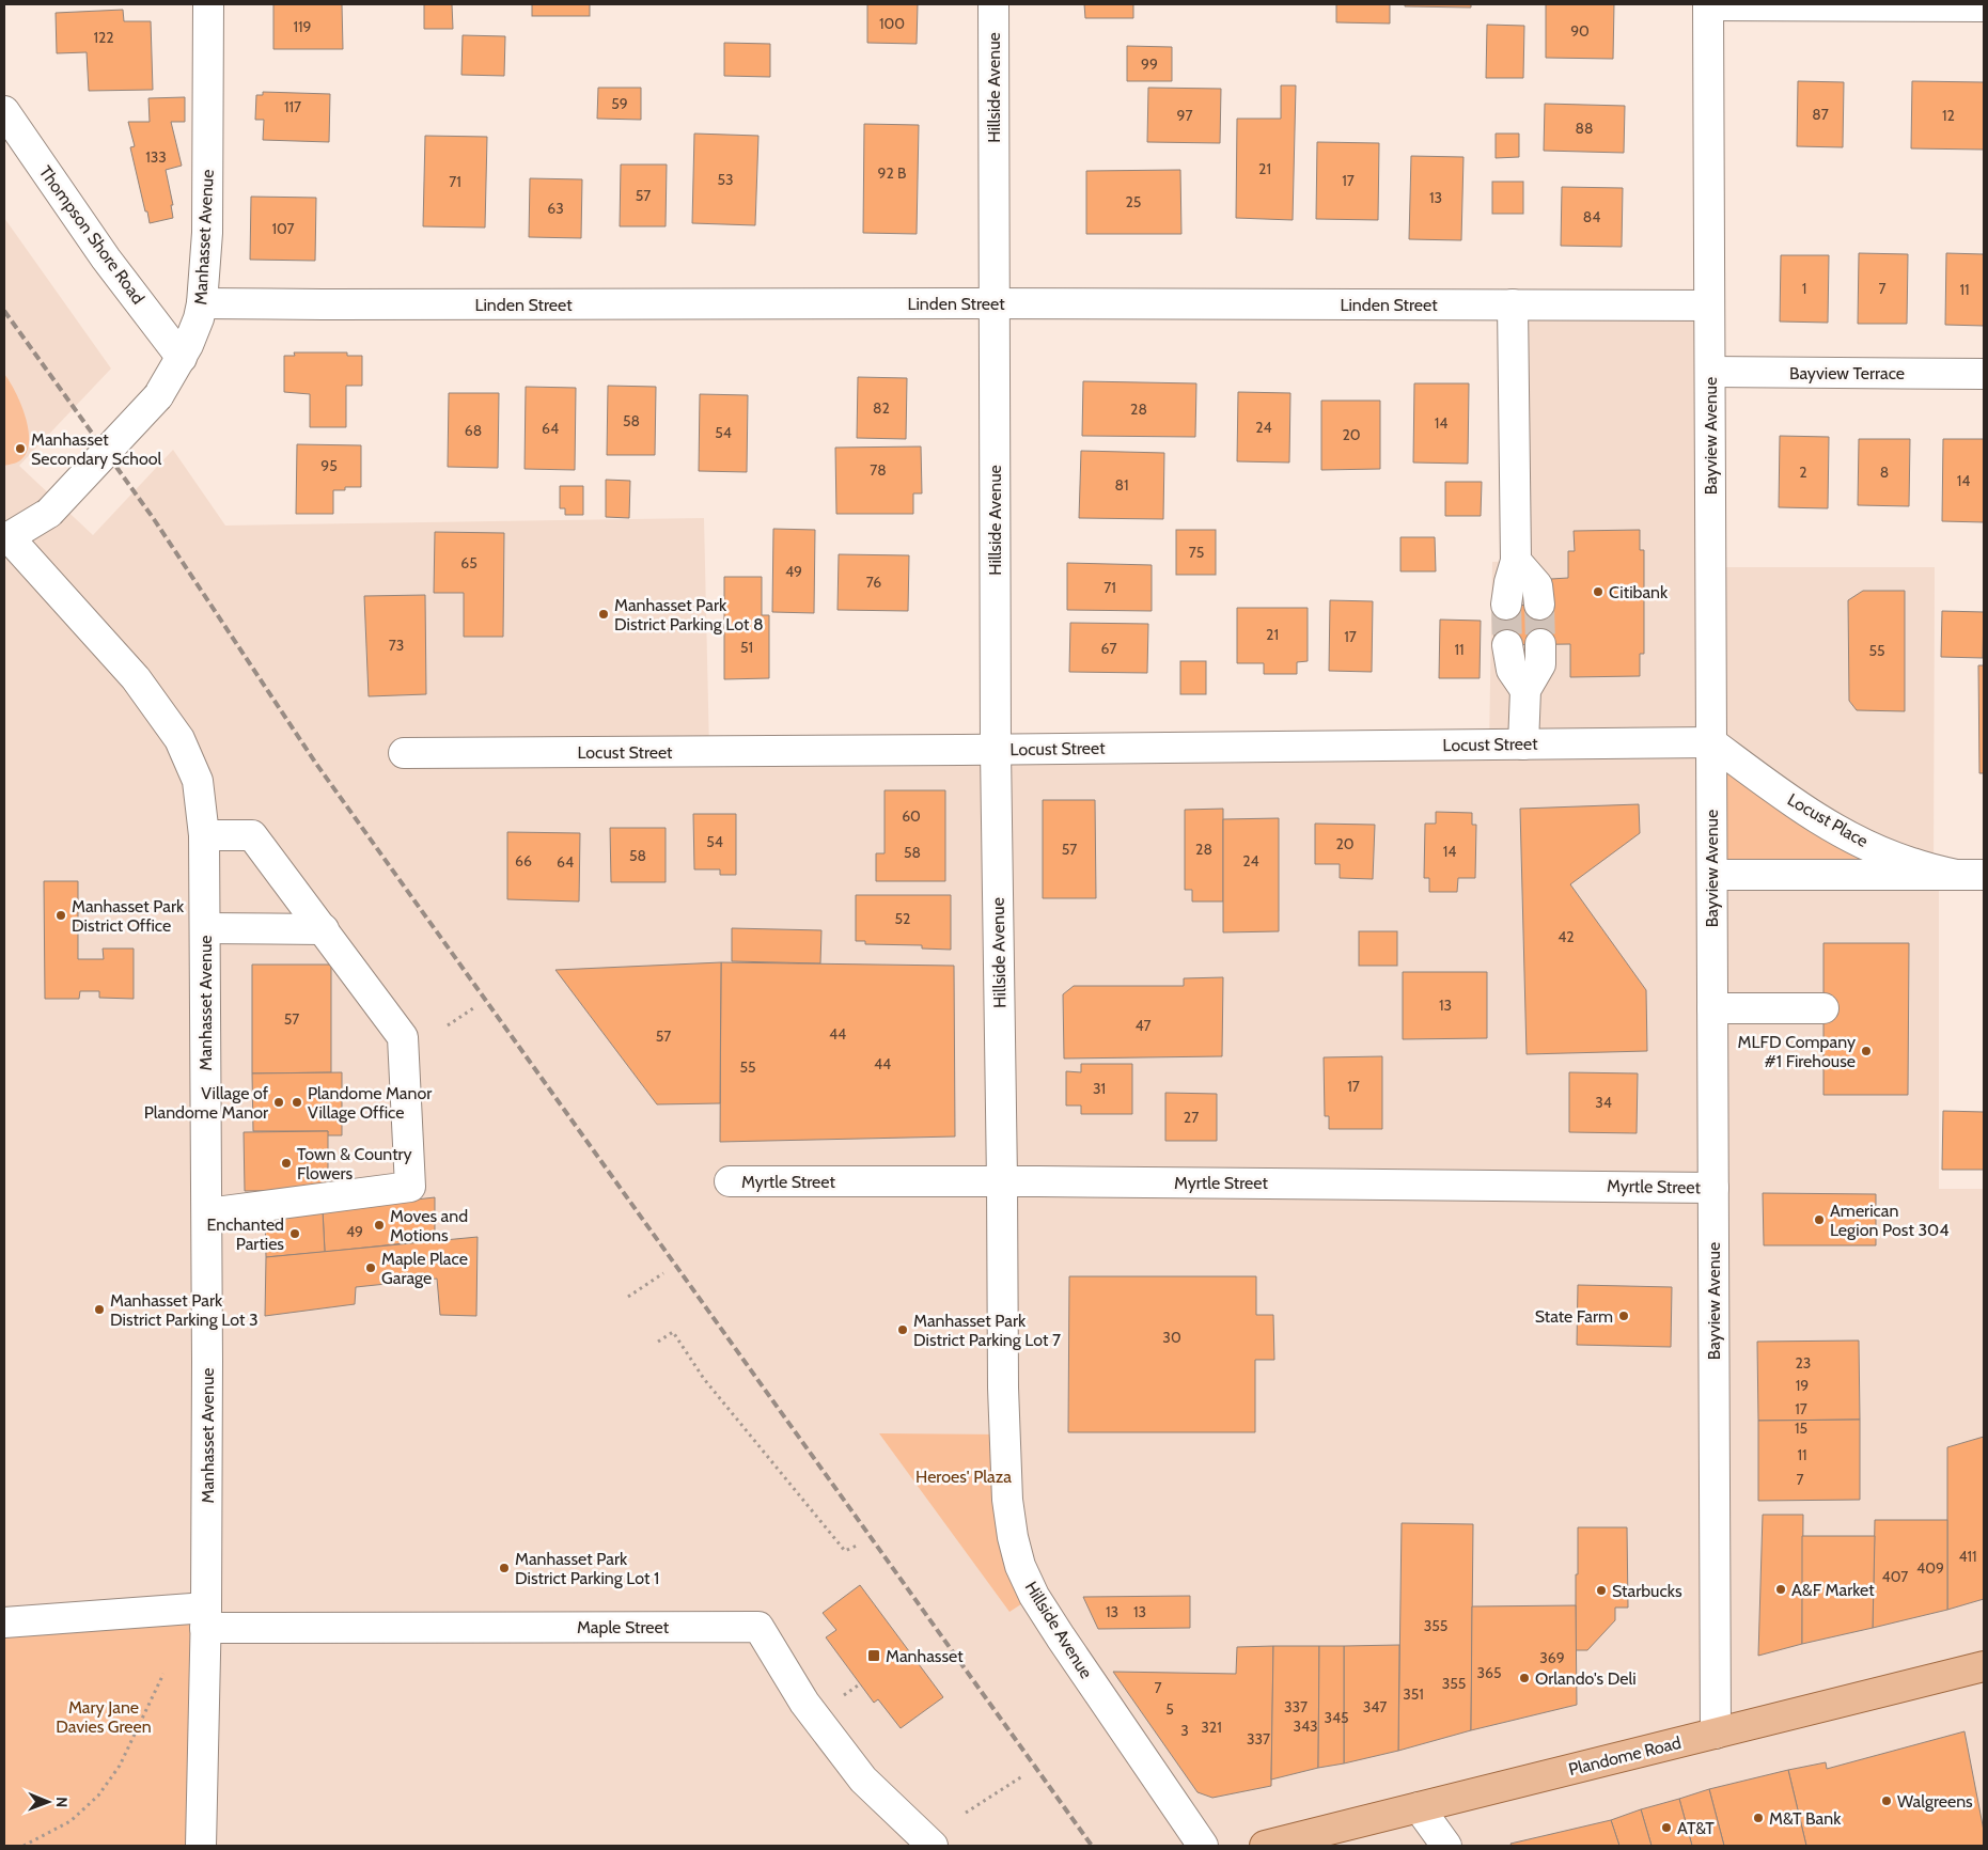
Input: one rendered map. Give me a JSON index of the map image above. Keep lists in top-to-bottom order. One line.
{"streets":{"main road":["Plandome Road"],"street":["Hillside Avenue","Thompson Shore Road","Manhasset Avenue","Linden Street","Bayview Terrace","Bayview Avenue","Locust Street","Locust Place","Myrtle Street","Maple Street"]},"crossings":[["Hillside Avenue","Linden Street"],["Hillside Avenue","Locust Street"],["Hillside Avenue","Myrtle Street"],["Thompson Shore Road","Manhasset Avenue"],["Manhasset Avenue","Linden Street"],["Manhasset Avenue","Maple Street"],["Linden Street","Bayview Avenue"],["Bayview Terrace","Bayview Avenue"],["Bayview Avenue","Locust Street"],["Bayview Avenue","Locust Place"],["Bayview Avenue","Myrtle Street"],["Bayview Avenue","Plandome Road"],["Locust Street","Locust Place"]],"parks":["Heroes' Plaza","Mary Jane Davies Green"],"places":{"other":["Manhasset Secondary School","Citibank","Manhasset Park District Parking Lot 8","Manhasset Park District Office","MLFD Company #1 Firehouse","Village of Plandome Manor","Plandome Manor Village Office","Town & Country Flowers","American Legion Post 304","Moves and Motions","Enchanted Parties","Maple Place Garage","Manhasset Park District Parking Lot 3","State Farm","Manhasset Park District Parking Lot 7","Manhasset Park District Parking Lot 1","A&F Market","Starbucks","Orlando's Deli","Walgreens","M&T Bank","AT&T"],"transit":["Manhasset"]},"house_numbers":["100","119","90","122","99","59","117","87","97","12","88","133","21","92 B","53","17","71","57","13","25","63","84","107","1","7","11","82","28","58","14","24","64","68","54","20","95","78","2","8","14","81","75","65","49","76","71","21","17","73","51","67","11","55","60","54","20","57","28","14","58","58","66","24","64","52","42","13","57","47","44","57","44","55","17","31","34","27","49","30","23","19","17","15","11","7","411","409","407","13","13","355","369","365","355","7","351","337","347","5","345","343","321","3","337"],"north":"right"}
